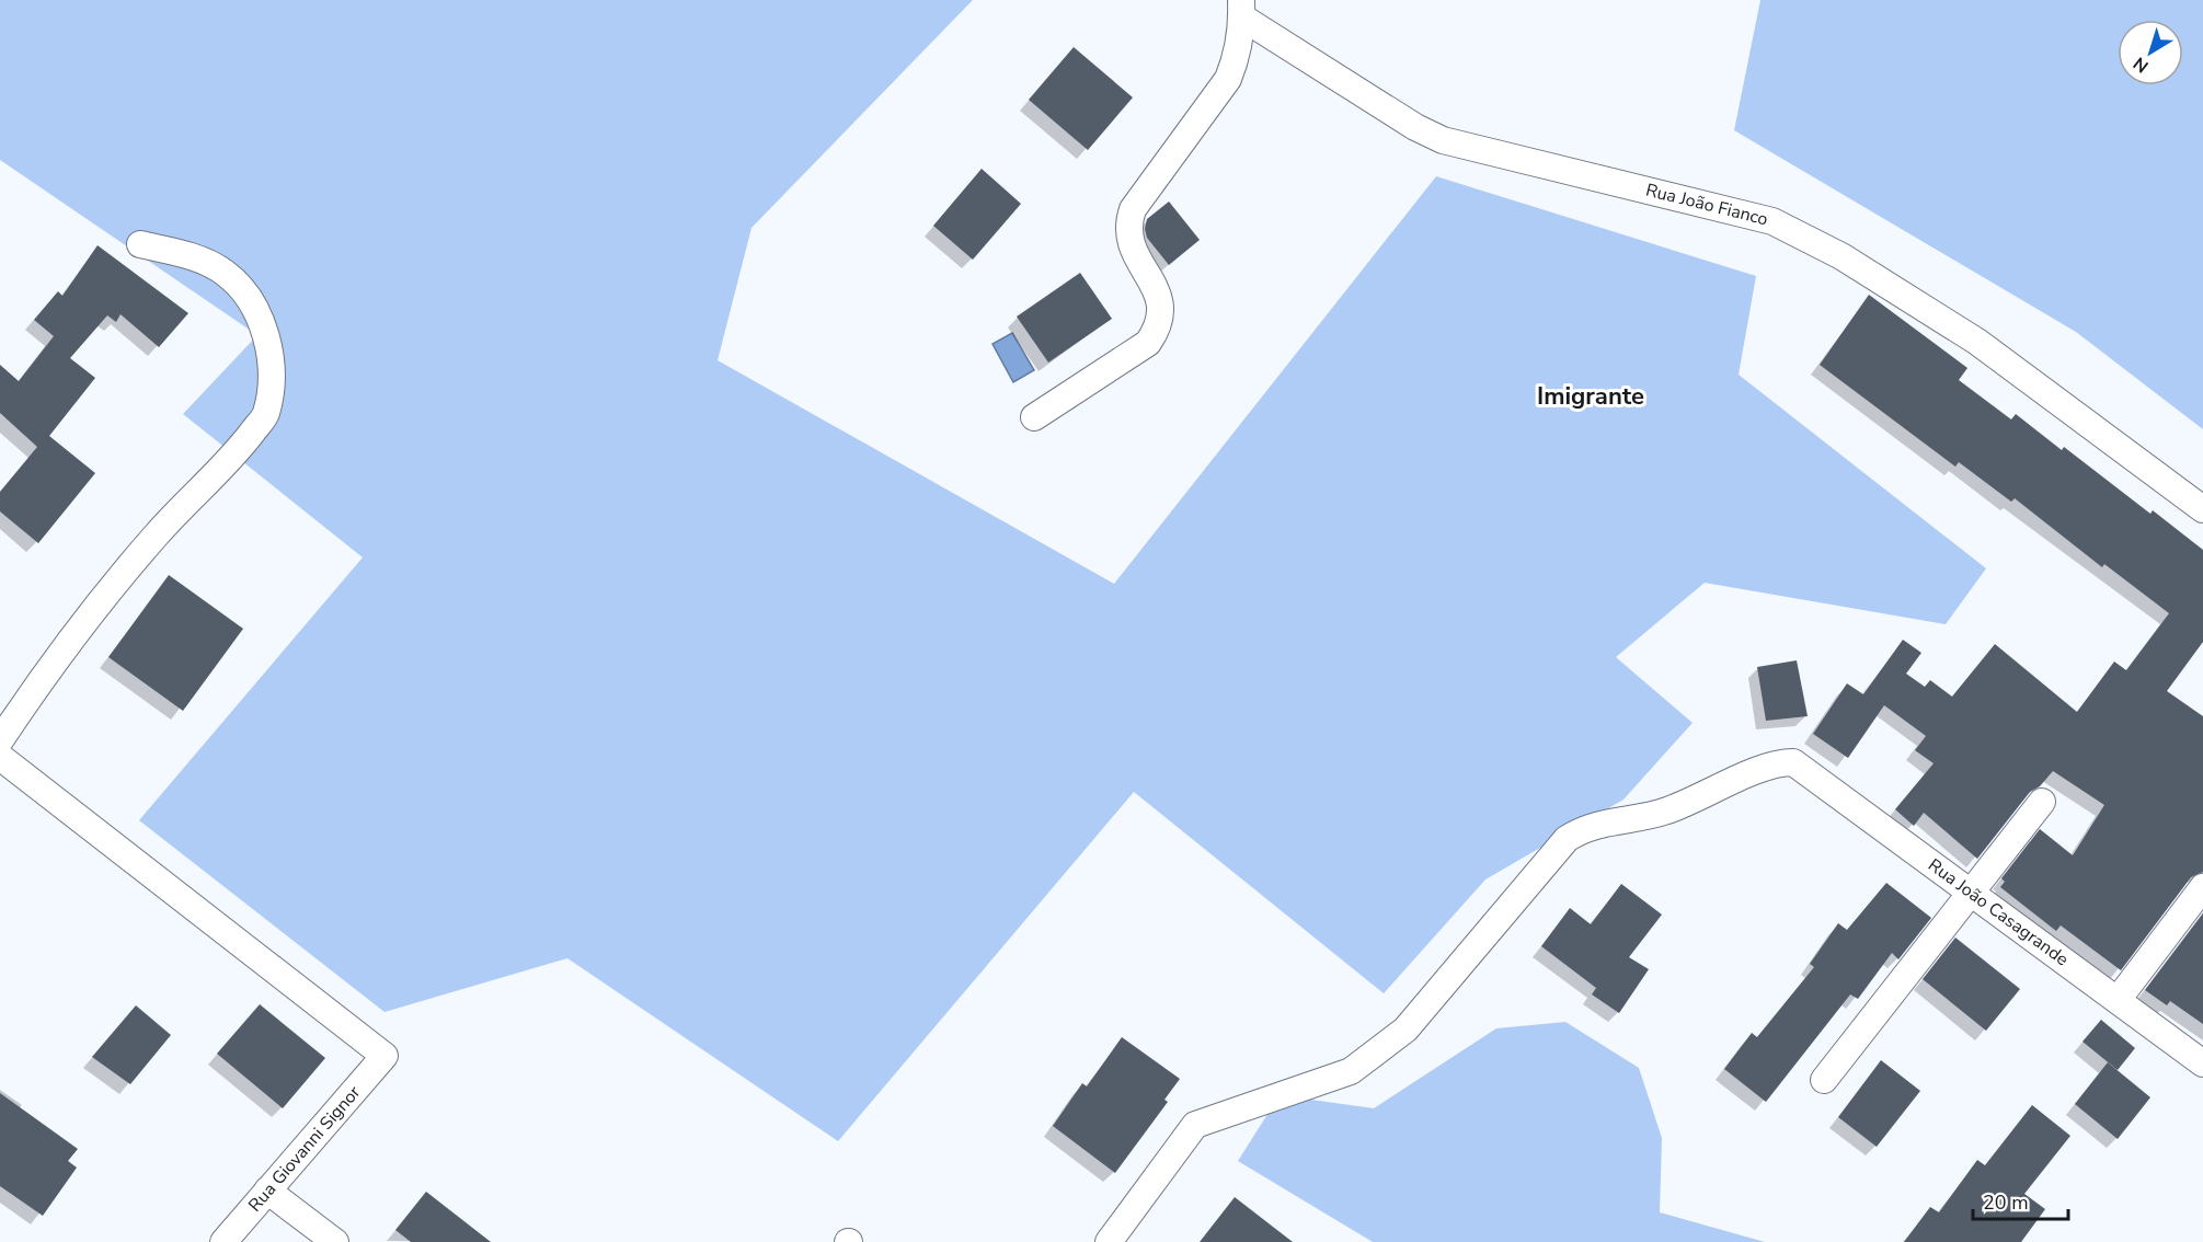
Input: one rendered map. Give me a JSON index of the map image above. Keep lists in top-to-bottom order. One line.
{"streets":{"street":["Rua João Fianco","Rua João Casagrande","Rua Giovanni Signor"]},"districts":["Imigrante"],"scale_bar":"20 m","north":"bottom left"}
